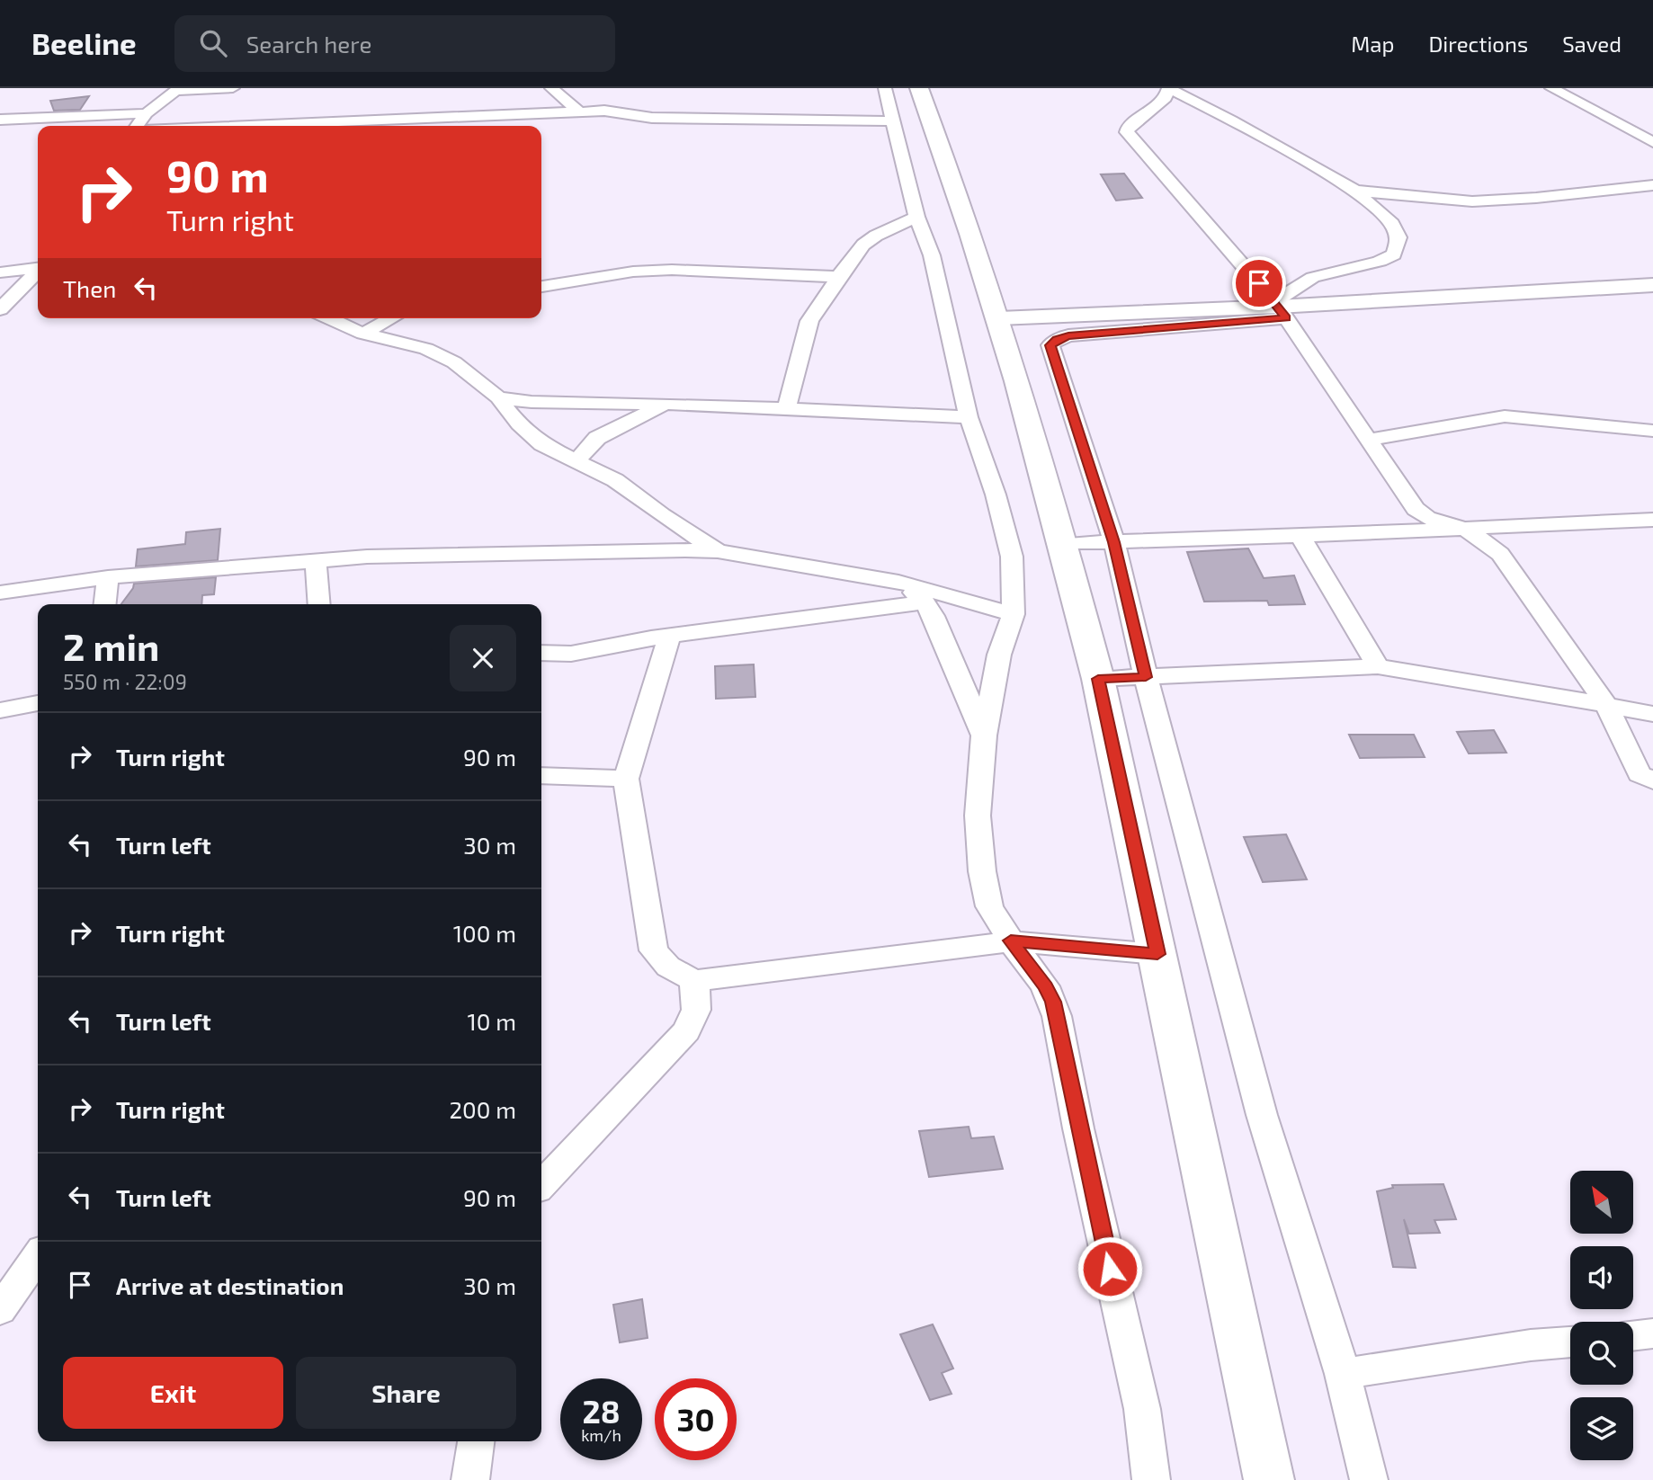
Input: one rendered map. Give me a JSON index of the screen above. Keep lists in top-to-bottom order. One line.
{"north":"top left","page":{"header":"Beeline","search":"Search here","nav":["Map","Directions","Saved"],"turn":["90 m","Turn right"],"then":"Then","heading":["2 min","550 m · 22:09"],"list":[{"name":"Turn right","value":"90 m"},{"name":"Turn left","value":"30 m"},{"name":"Turn right","value":"100 m"},{"name":"Turn left","value":"10 m"},{"name":"Turn right","value":"200 m"},{"name":"Turn left","value":"90 m"},{"name":"Arrive at destination","value":"30 m"}],"buttons":["Exit","Share"],"speed":"28 km/h","limit":"30"}}
